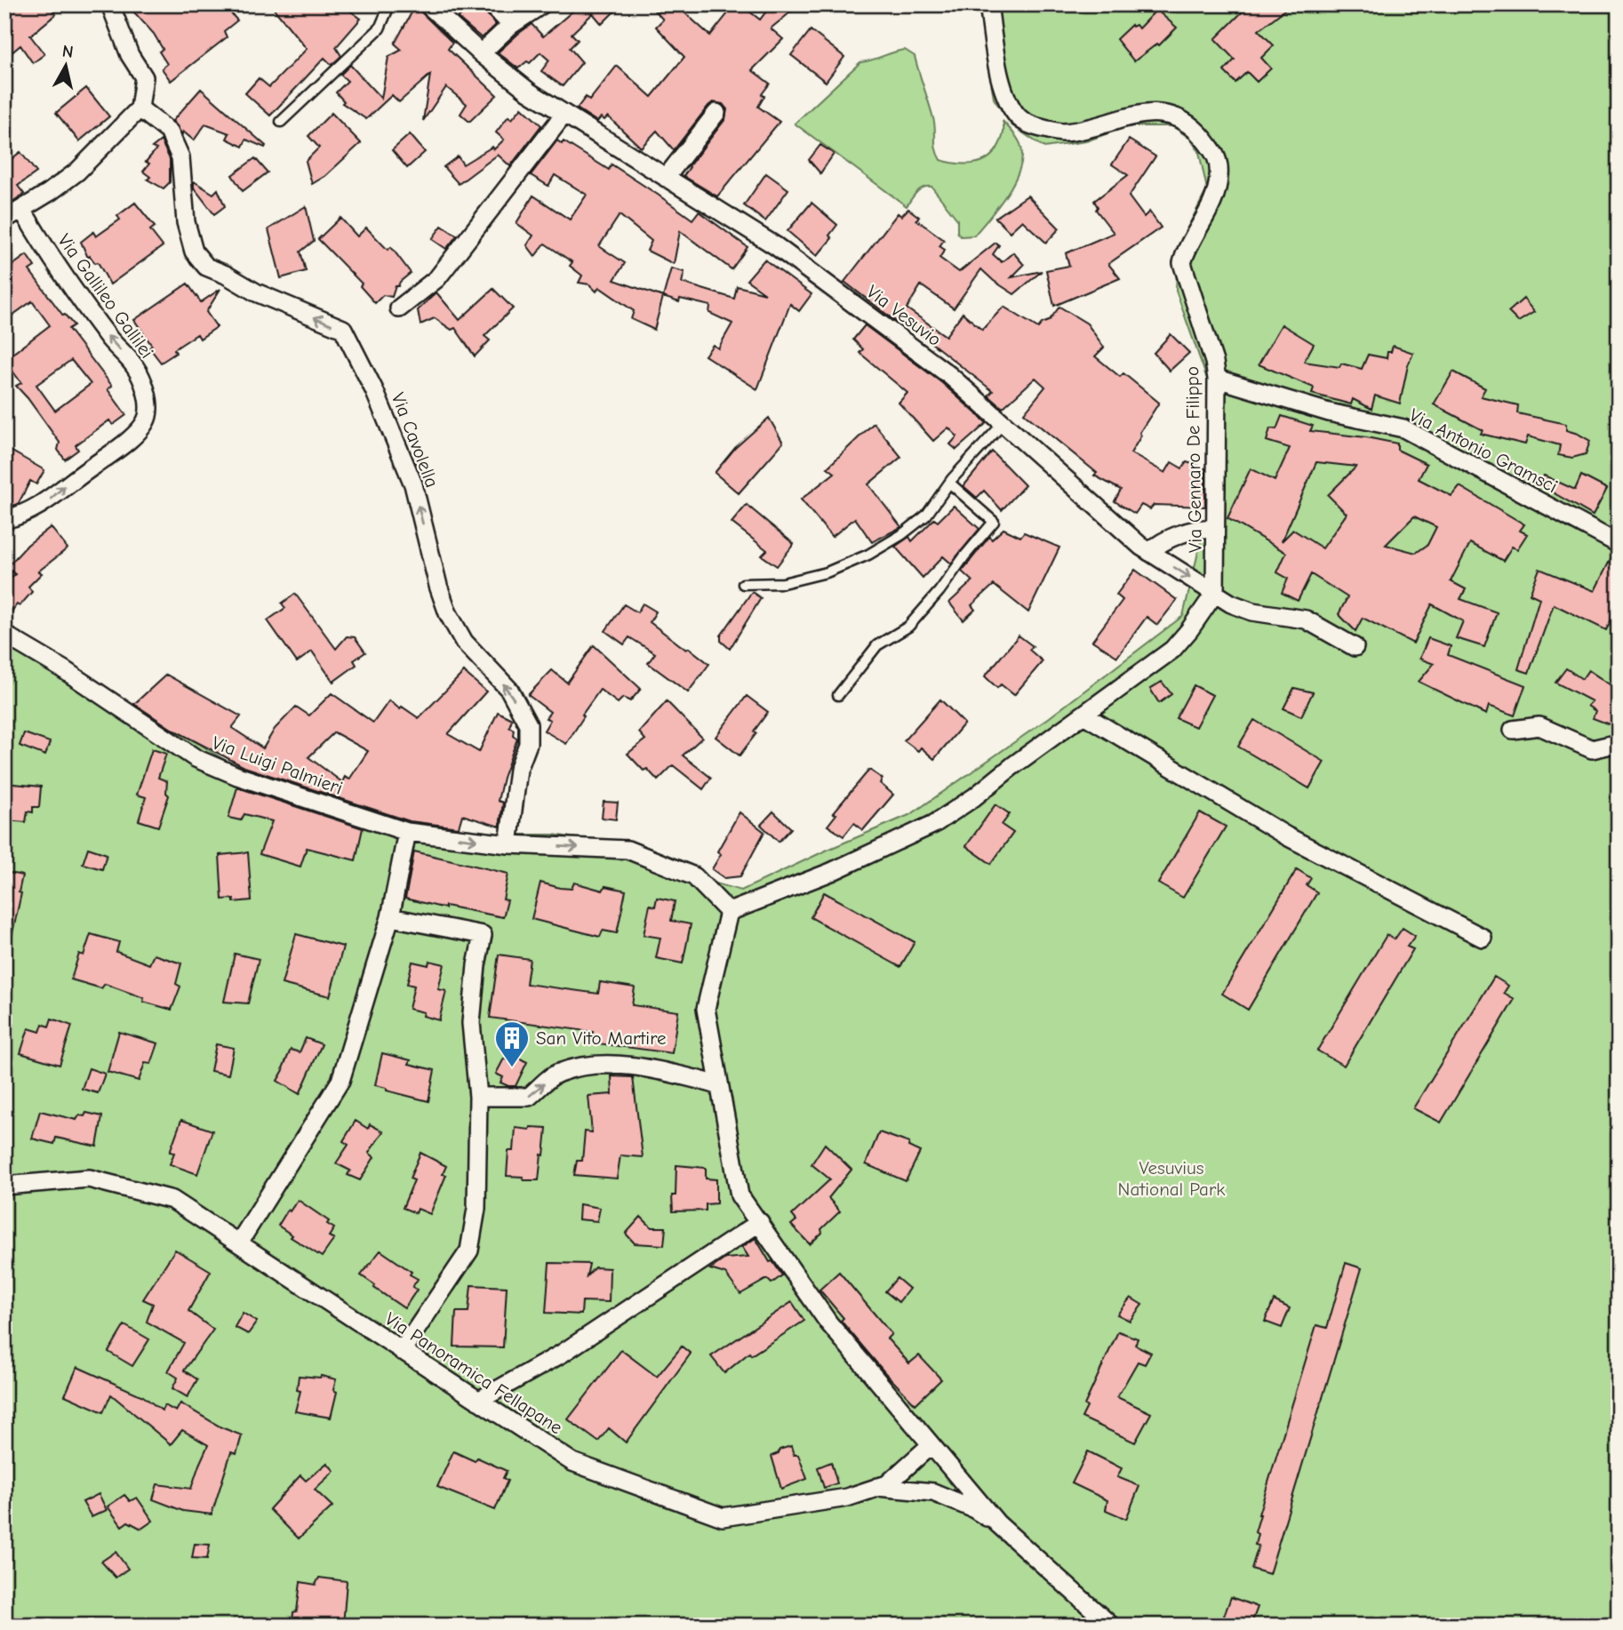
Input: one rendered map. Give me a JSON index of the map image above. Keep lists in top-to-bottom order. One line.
{"streets":{"street":["Via Gallileo Gallilei","Via Vesuvio","Via Cavolella","Via Antonio Gramsci","Via Gennaro De Filippo","Via Luigi Palmieri","Via Panoramica Fellapane"]},"crossings":[["Via Vesuvio","Via Gennaro De Filippo"],["Via Antonio Gramsci","Via Gennaro De Filippo"]],"one_way":["Via Cavolella"],"parks":["Vesuvius National Park"],"places":{"building":["San Vito Martire"]},"north":"top"}
